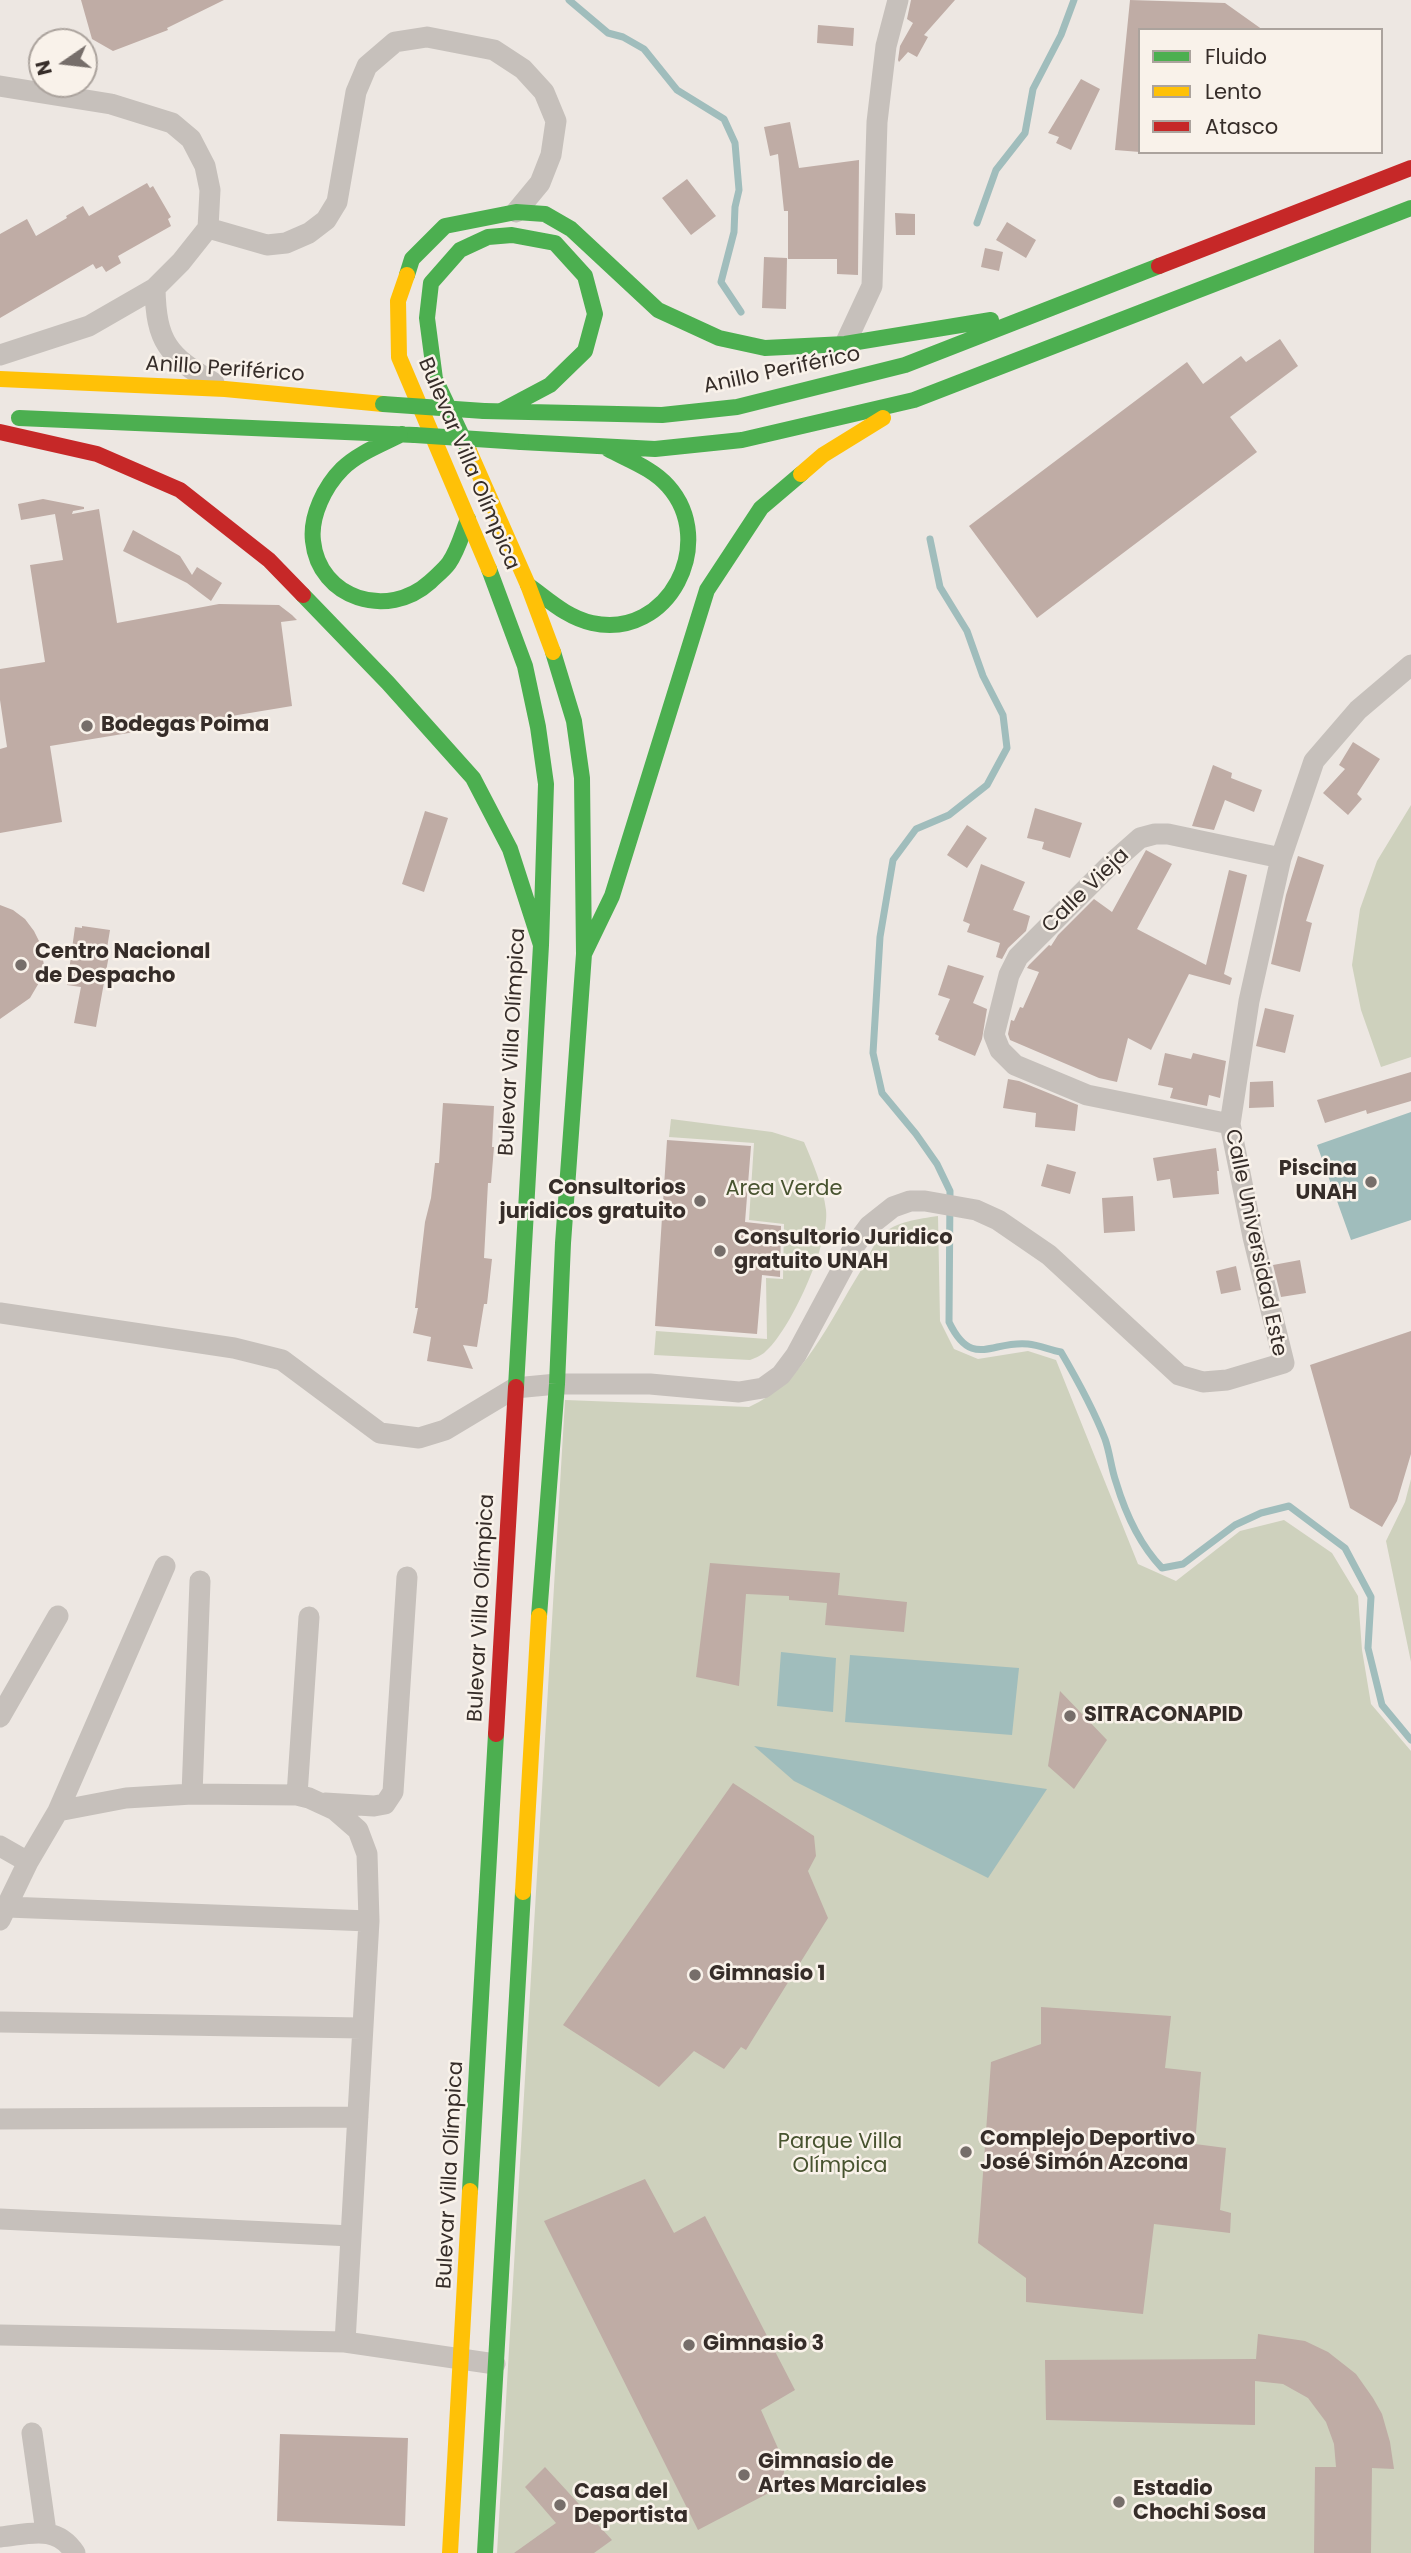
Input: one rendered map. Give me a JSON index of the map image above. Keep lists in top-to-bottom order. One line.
{"streets":{"main road":["Anillo Periférico","Bulevar Villa Olímpica"],"street":["Calle Vieja","Calle Universidad Este"]},"crossings":[["Anillo Periférico","Bulevar Villa Olímpica"],["Bulevar Villa Olímpica","Calle Universidad Este"],["Calle Vieja","Calle Universidad Este"]],"parks":["Area Verde","Parque Villa Olímpica"],"places":["Bodegas Poima","Centro Nacional de Despacho","Piscina UNAH","Consultorios juridicos gratuito","Consultorio Juridico gratuito UNAH","SITRACONAPID","Gimnasio 1","Complejo Deportivo José Simón Azcona","Gimnasio 3","Gimnasio de Artes Marciales","Estadio Chochi Sosa","Casa del Deportista"],"legend":["Fluido","Lento","Atasco"],"north":"left"}
